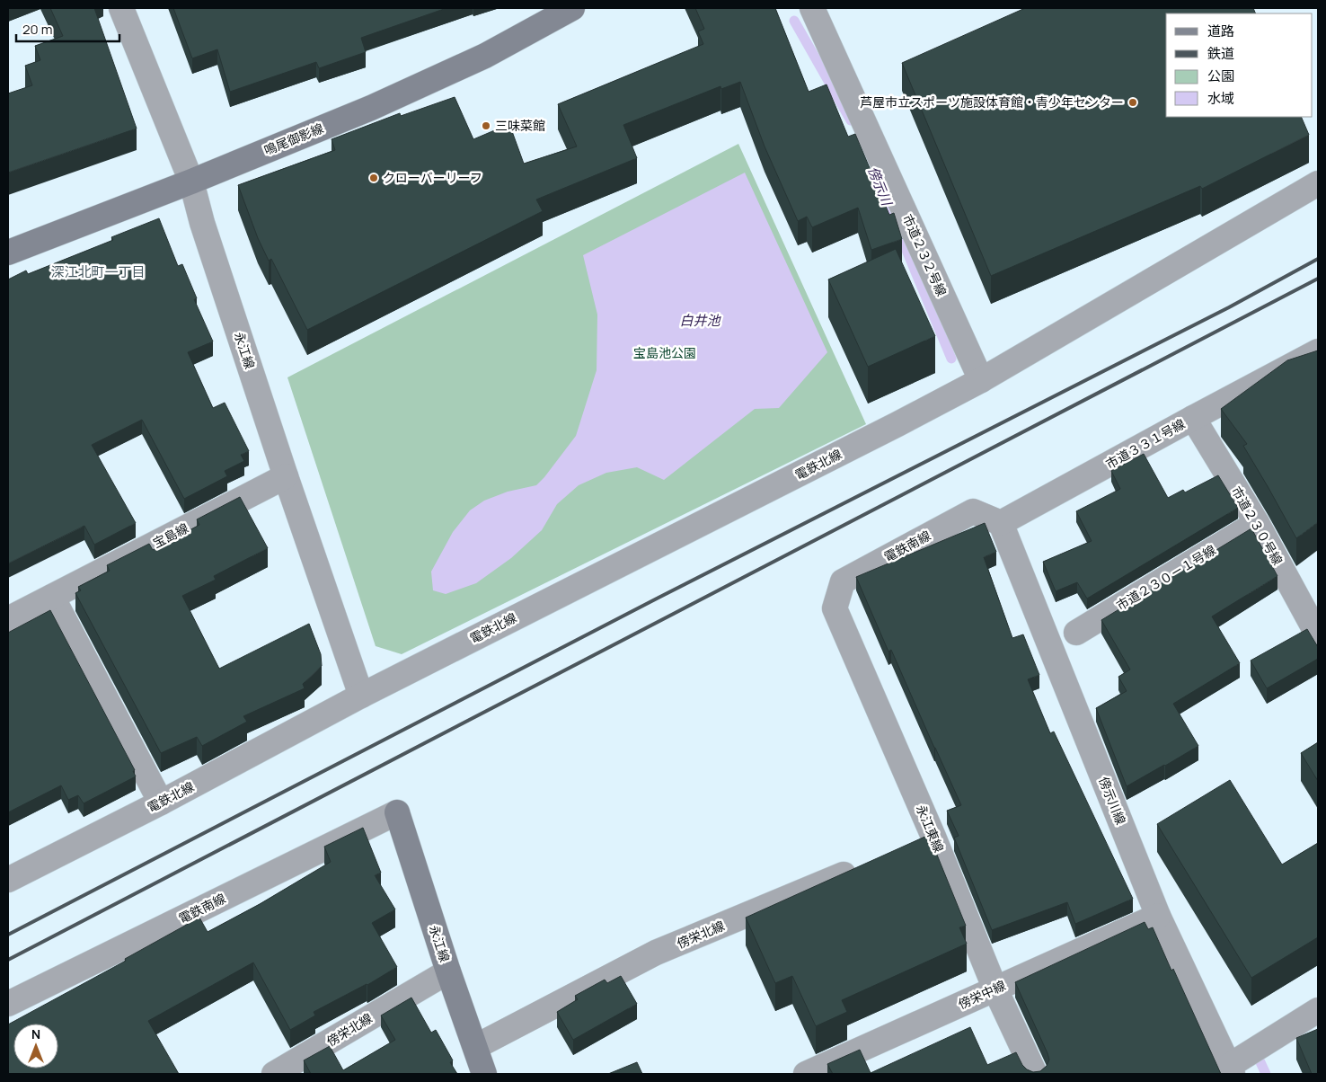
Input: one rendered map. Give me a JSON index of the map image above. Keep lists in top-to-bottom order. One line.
{"streets":{"street":["鳴尾御影線","市道２３２号線","永江線","市道３３１号線","電鉄北線","市道２３０号線","宝島線","電鉄南線","市道２３０－１号線","傍示川線","永江東線","傍栄北線","傍栄中線"]},"crossings":[["鳴尾御影線","永江線"],["市道２３２号線","電鉄北線"],["永江線","電鉄北線"],["永江線","宝島線"],["永江線","電鉄南線"],["永江線","傍栄北線"],["市道３３１号線","市道２３０号線"],["市道３３１号線","電鉄南線"],["市道３３１号線","傍示川線"],["市道２３０号線","市道２３０－１号線"],["電鉄南線","傍示川線"],["電鉄南線","永江東線"],["傍示川線","傍栄中線"],["永江東線","傍栄中線"]],"districts":["深江北町一丁目"],"water":["傍示川","白井池"],"parks":["宝島池公園"],"places":["芦屋市立スポーツ施設体育館・青少年センター","三味菜館","クローバーリーフ"],"legend":["道路","鉄道","公園","水域"],"scale_bar":"20 m","north":"top"}
